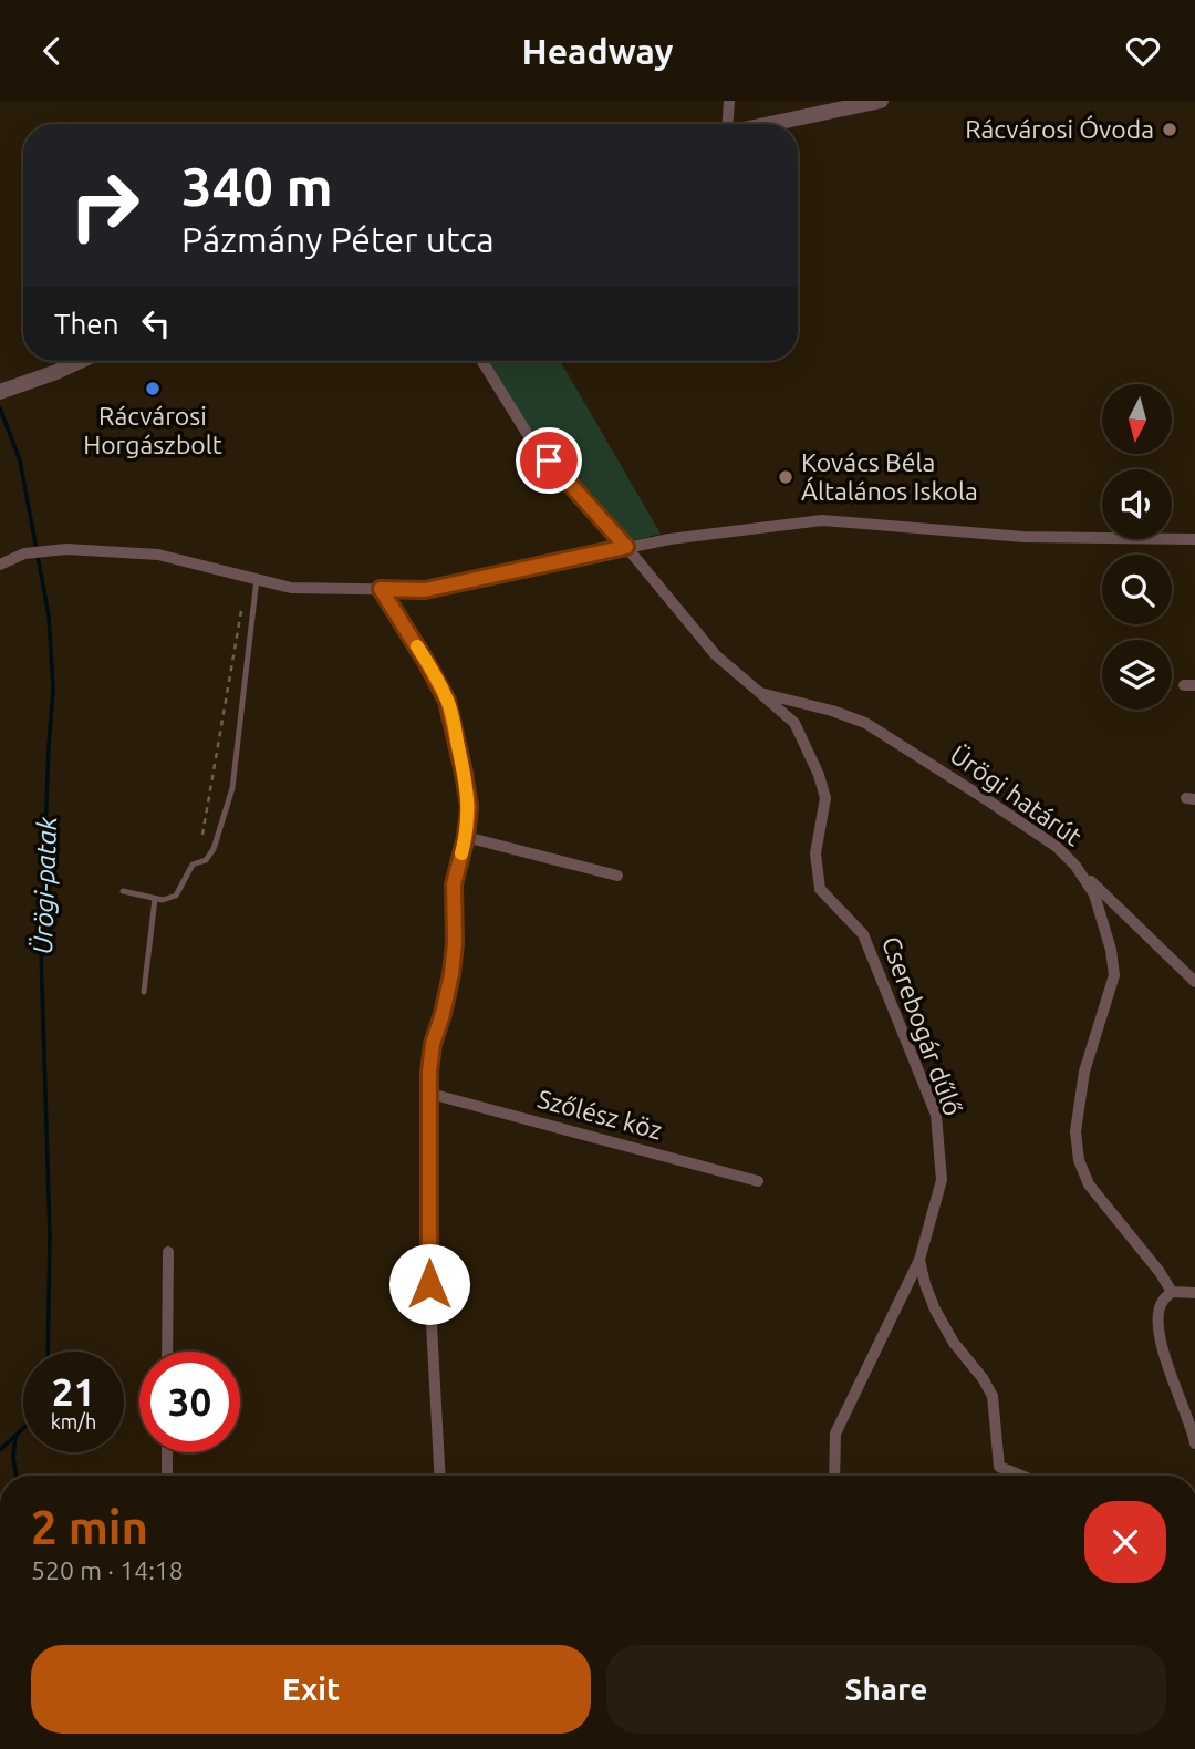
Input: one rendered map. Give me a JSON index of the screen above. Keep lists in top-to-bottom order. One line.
{"streets":{"street":["Ürögi határút","Cserebogár dűlő","Szőlész köz"]},"crossings":[["Ürögi határút","Cserebogár dűlő"]],"water":["Ürögi-patak"],"places":["Rácvárosi Óvoda","Rácvárosi Horgászbolt","Kovács Béla Általános Iskola"],"north":"bottom","page":{"header":"Headway","turn":["340 m","Pázmány Péter utca"],"then":"Then","speed":"21 km/h","limit":"30","heading":["2 min","520 m · 14:18"],"buttons":["Exit","Share"]}}
